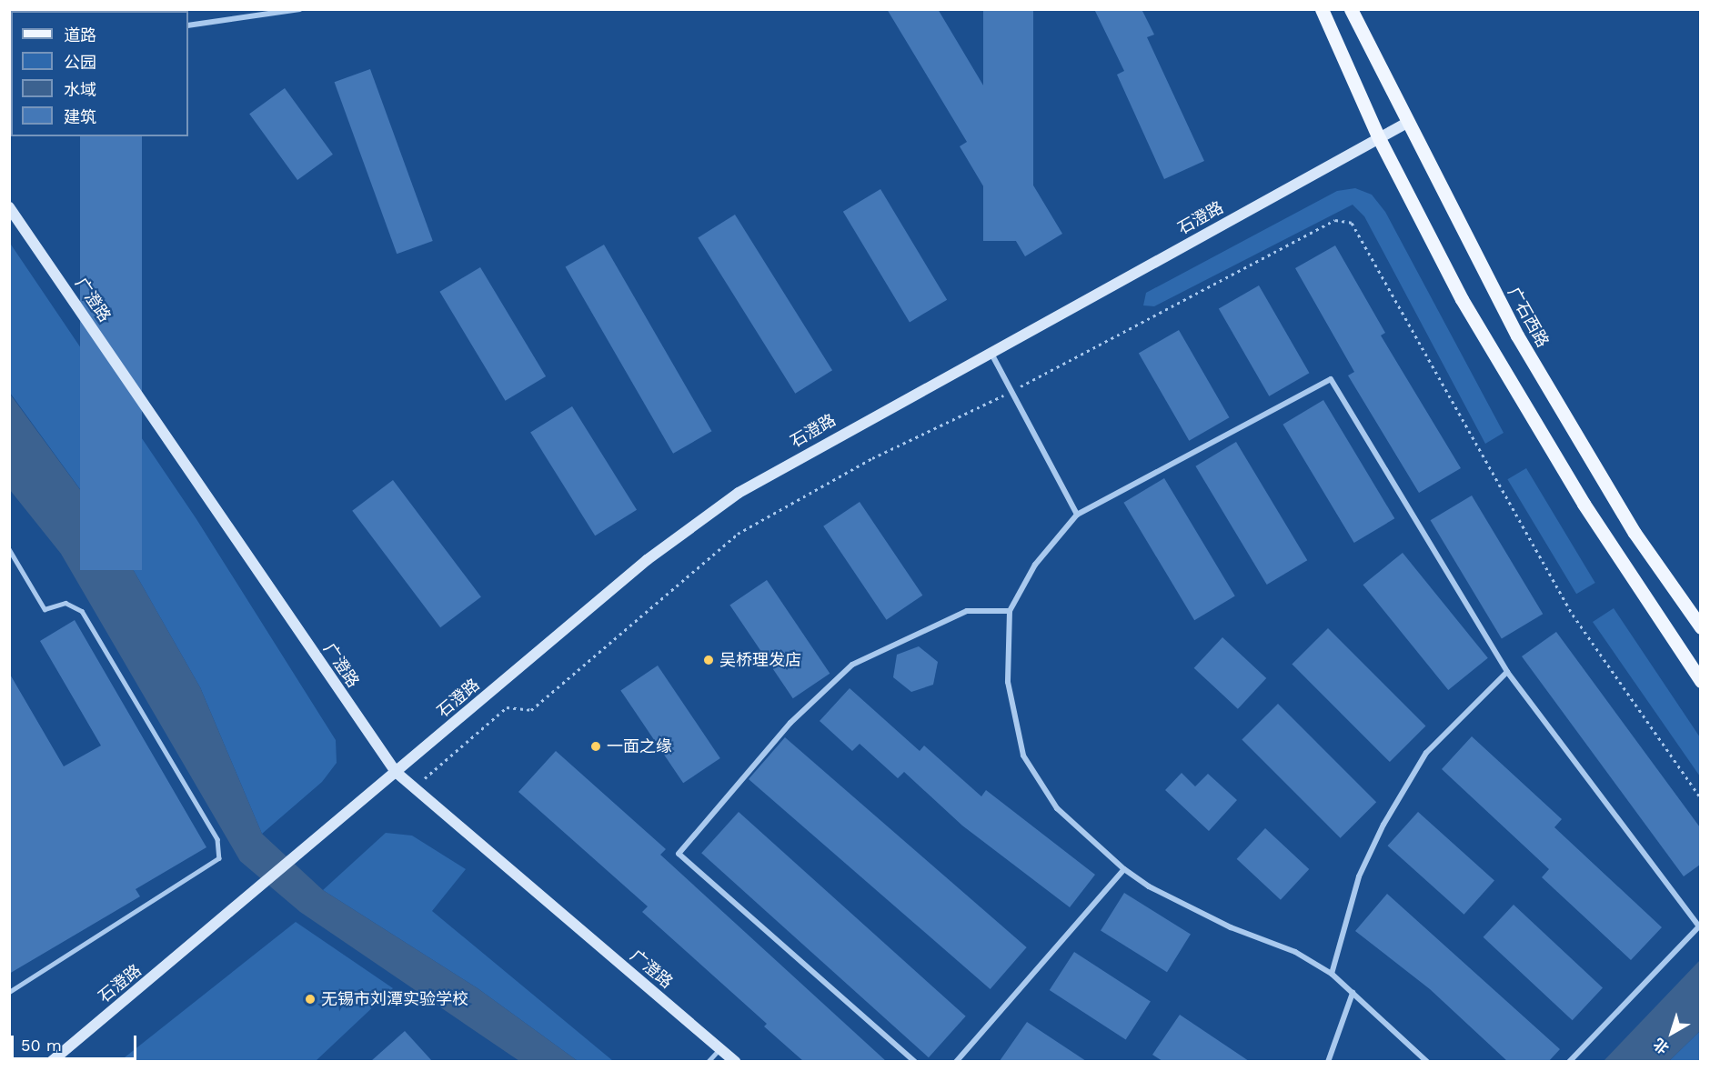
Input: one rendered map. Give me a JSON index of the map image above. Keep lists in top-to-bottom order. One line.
{"streets":{"main road":["广石西路"],"street":["石澄路","广澄路"]},"crossings":[["石澄路","广澄路"],["石澄路","广石西路"]],"places":["吴桥理发店","一面之缘","无锡市刘潭实验学校"],"legend":["道路","公园","水域","建筑"],"scale_bar":"50 m","north":"bottom left"}
